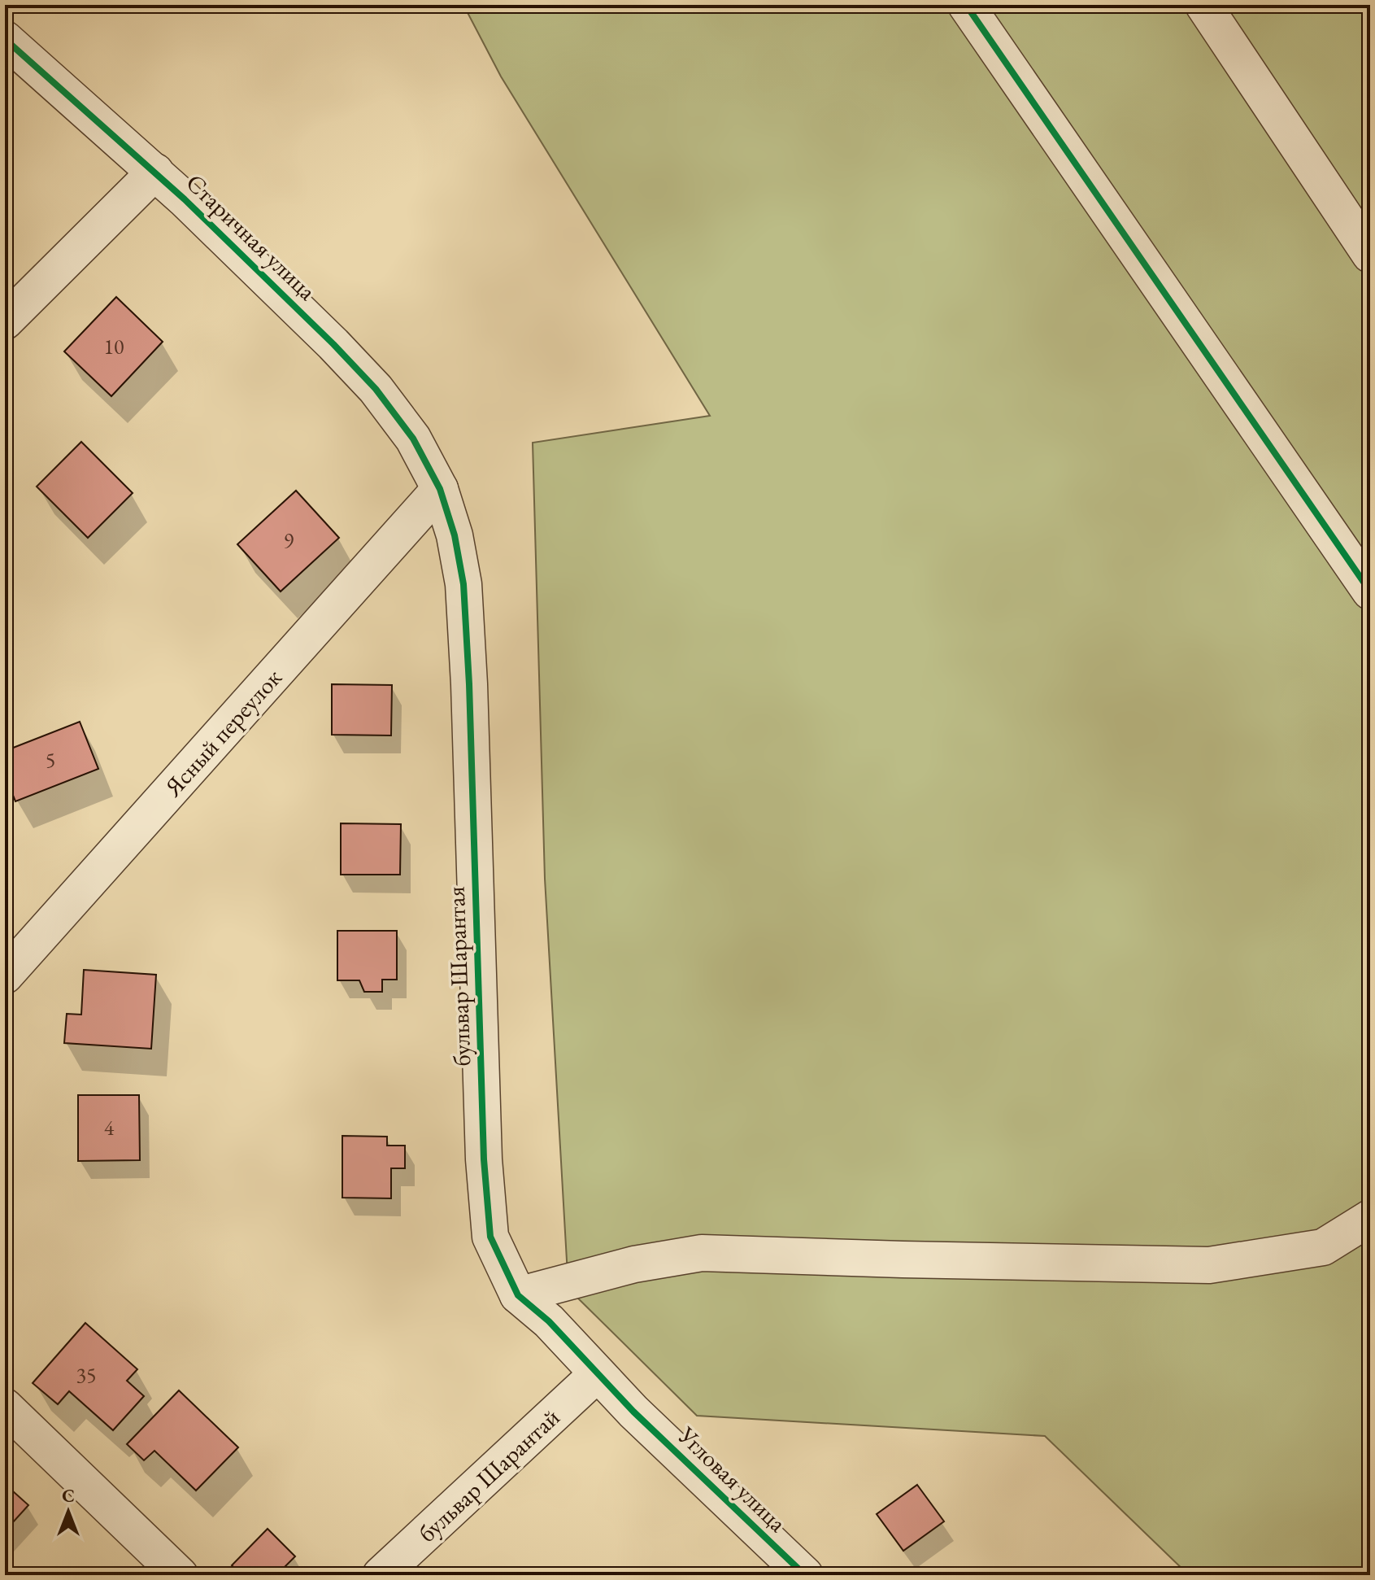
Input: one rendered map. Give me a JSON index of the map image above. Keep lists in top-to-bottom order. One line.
{"streets":{"street":["Старичная улица","Ясный переулок","бульвар Шарантая","бульвар Шарантай","Угловая улица"]},"crossings":[["Старичная улица","Ясный переулок"],["Старичная улица","бульвар Шарантая"],["Ясный переулок","бульвар Шарантая"],["бульвар Шарантая","бульвар Шарантай"],["бульвар Шарантая","Угловая улица"]],"house_numbers":["10","9","5","4","35"],"north":"top"}
